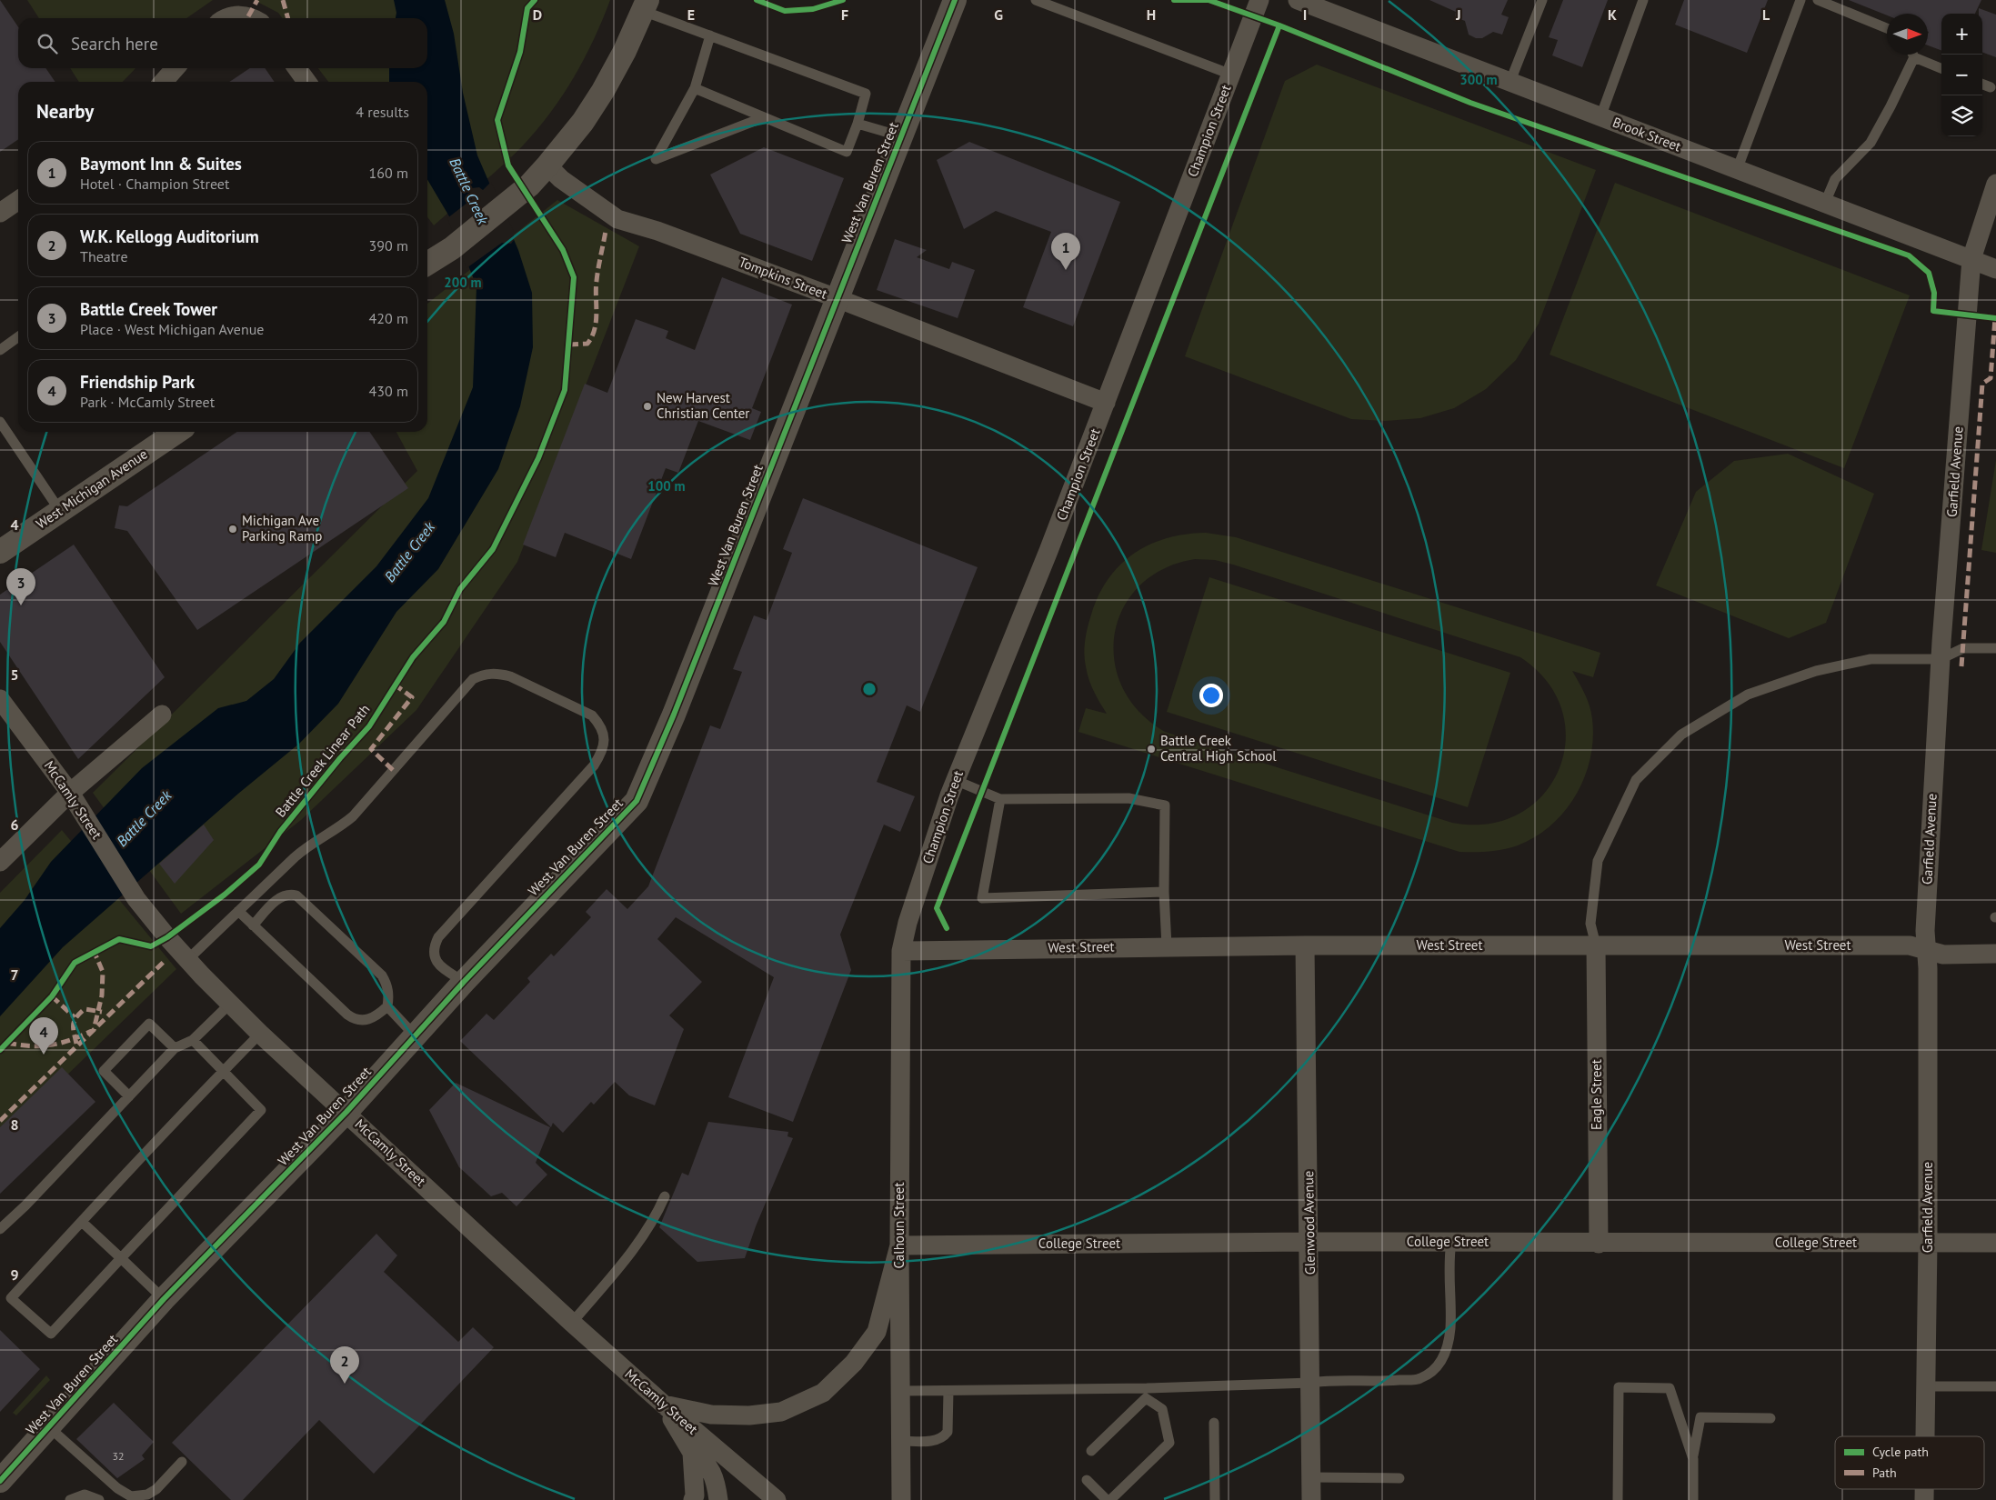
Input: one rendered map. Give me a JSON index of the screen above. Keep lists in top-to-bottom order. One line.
{"streets":{"street":["Champion Street","Brook Street","West Van Buren Street","Tompkins Street","Garfield Avenue","West Michigan Avenue","McCamly Street","West Street","Eagle Street","Glenwood Avenue","Calhoun Street","College Street"],"cycle path":["Battle Creek Linear Path"]},"crossings":[["Champion Street","Tompkins Street"],["Champion Street","West Street"],["Champion Street","Calhoun Street"],["Brook Street","Garfield Avenue"],["West Van Buren Street","Tompkins Street"],["West Van Buren Street","McCamly Street"],["Garfield Avenue","West Street"],["Garfield Avenue","College Street"],["West Street","Eagle Street"],["West Street","Glenwood Avenue"],["West Street","Calhoun Street"],["Eagle Street","College Street"],["Glenwood Avenue","College Street"],["Calhoun Street","College Street"]],"water":["Battle Creek"],"places":["New Harvest Christian Center","Michigan Ave Parking Ramp","Battle Creek Central High School"],"house_numbers":["32"],"legend":["Cycle path","Path"],"north":"right","page":{"map_buttons":["+","−"],"search":"Search here","heading":["Nearby","4 results"],"list":[{"mark":"1","name":"Baymont Inn & Suites","note":"Hotel · Champion Street","value":"160 m"},{"mark":"2","name":"W.K. Kellogg Auditorium","note":"Theatre","value":"390 m"},{"mark":"3","name":"Battle Creek Tower","note":"Place · West Michigan Avenue","value":"420 m"},{"mark":"4","name":"Friendship Park","note":"Park · McCamly Street","value":"430 m"}],"pins":["1","3","4","2"]},"grid":{"columns":["D","E","F","G","H","I","J","K","L"],"rows":["4","5","6","7","8","9"]},"rings":["300 m","200 m","100 m"]}
